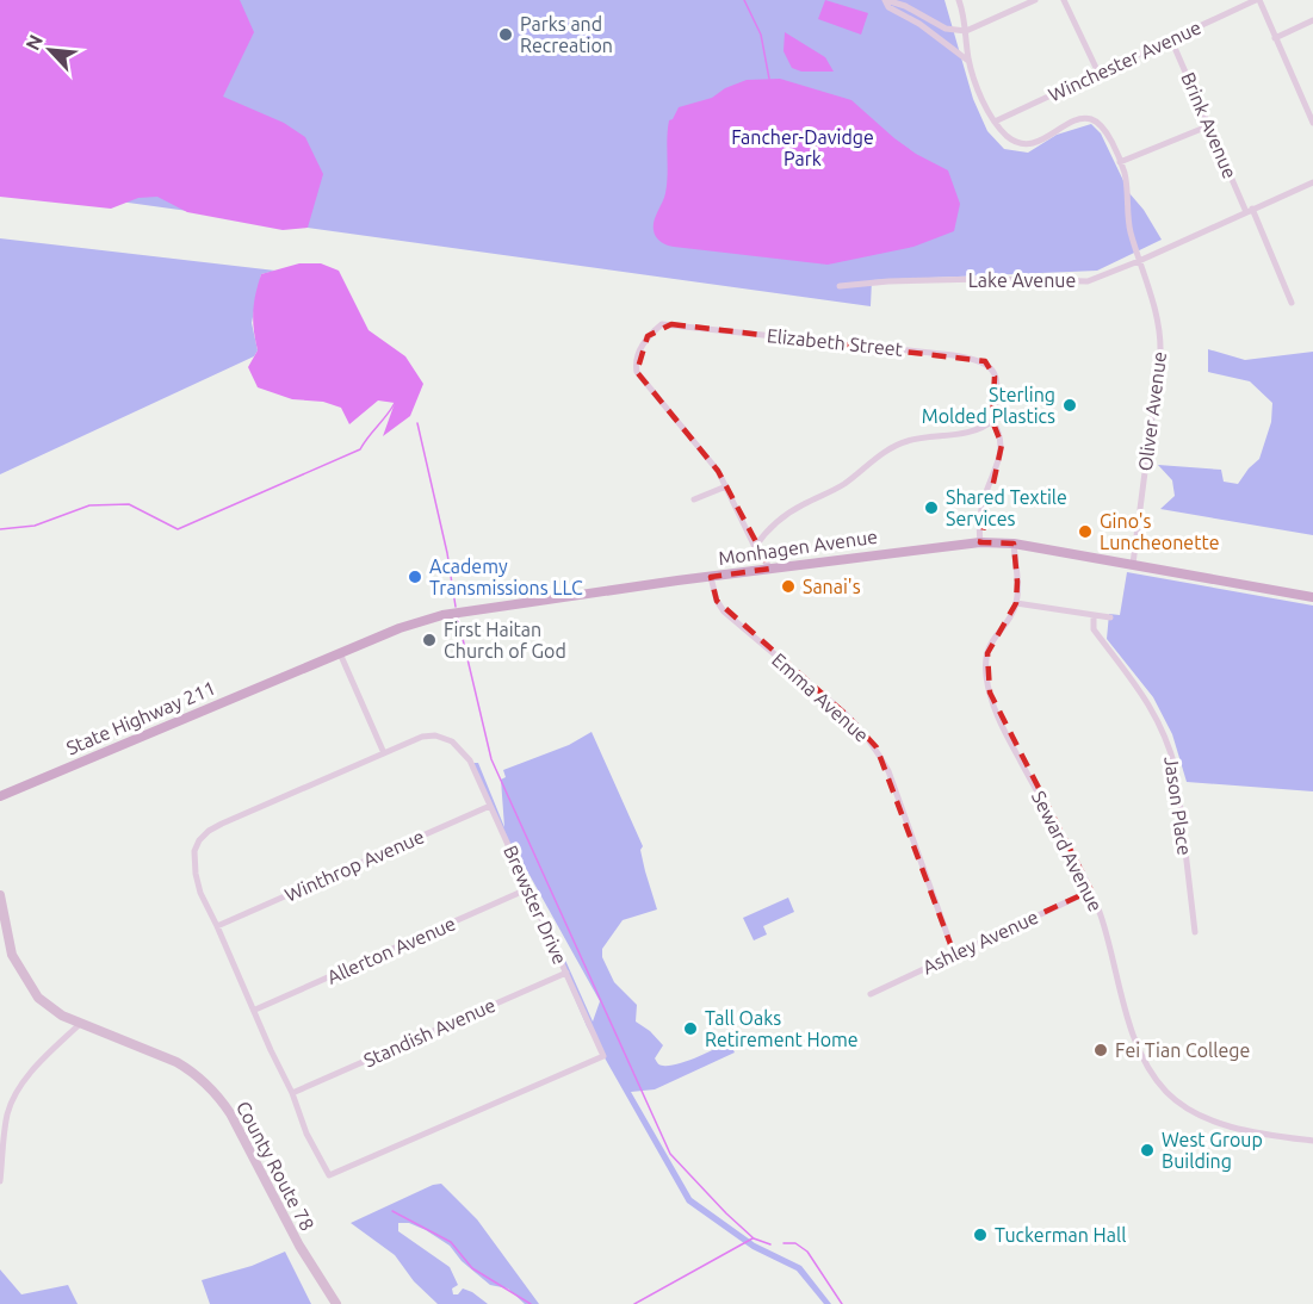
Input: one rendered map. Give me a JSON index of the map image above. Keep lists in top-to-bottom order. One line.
{"streets":{"main road":["Monhagen Avenue","State Highway 211"],"street":["Winchester Avenue","Brink Avenue","Lake Avenue","Elizabeth Street","Oliver Avenue","Emma Avenue","Jason Place","Seward Avenue","Winthrop Avenue","Brewster Drive","Ashley Avenue","Allerton Avenue","Standish Avenue","County Route 78"]},"crossings":[["Winchester Avenue","Brink Avenue"],["Winchester Avenue","Oliver Avenue"],["Brink Avenue","Lake Avenue"],["Lake Avenue","Oliver Avenue"],["Oliver Avenue","Monhagen Avenue"],["Monhagen Avenue","Emma Avenue"],["Monhagen Avenue","State Highway 211"],["Emma Avenue","Ashley Avenue"],["Seward Avenue","Ashley Avenue"],["Winthrop Avenue","Brewster Drive"],["Brewster Drive","Allerton Avenue"],["Brewster Drive","Standish Avenue"]],"parks":["Fancher-Davidge Park"],"places":["Parks and Recreation","Sterling Molded Plastics","Shared Textile Services","Gino's Luncheonette","Academy Transmissions LLC","Sanai's","First Haitan Church of God","Tall Oaks Retirement Home","Fei Tian College","West Group Building","Tuckerman Hall"],"north":"top left"}
